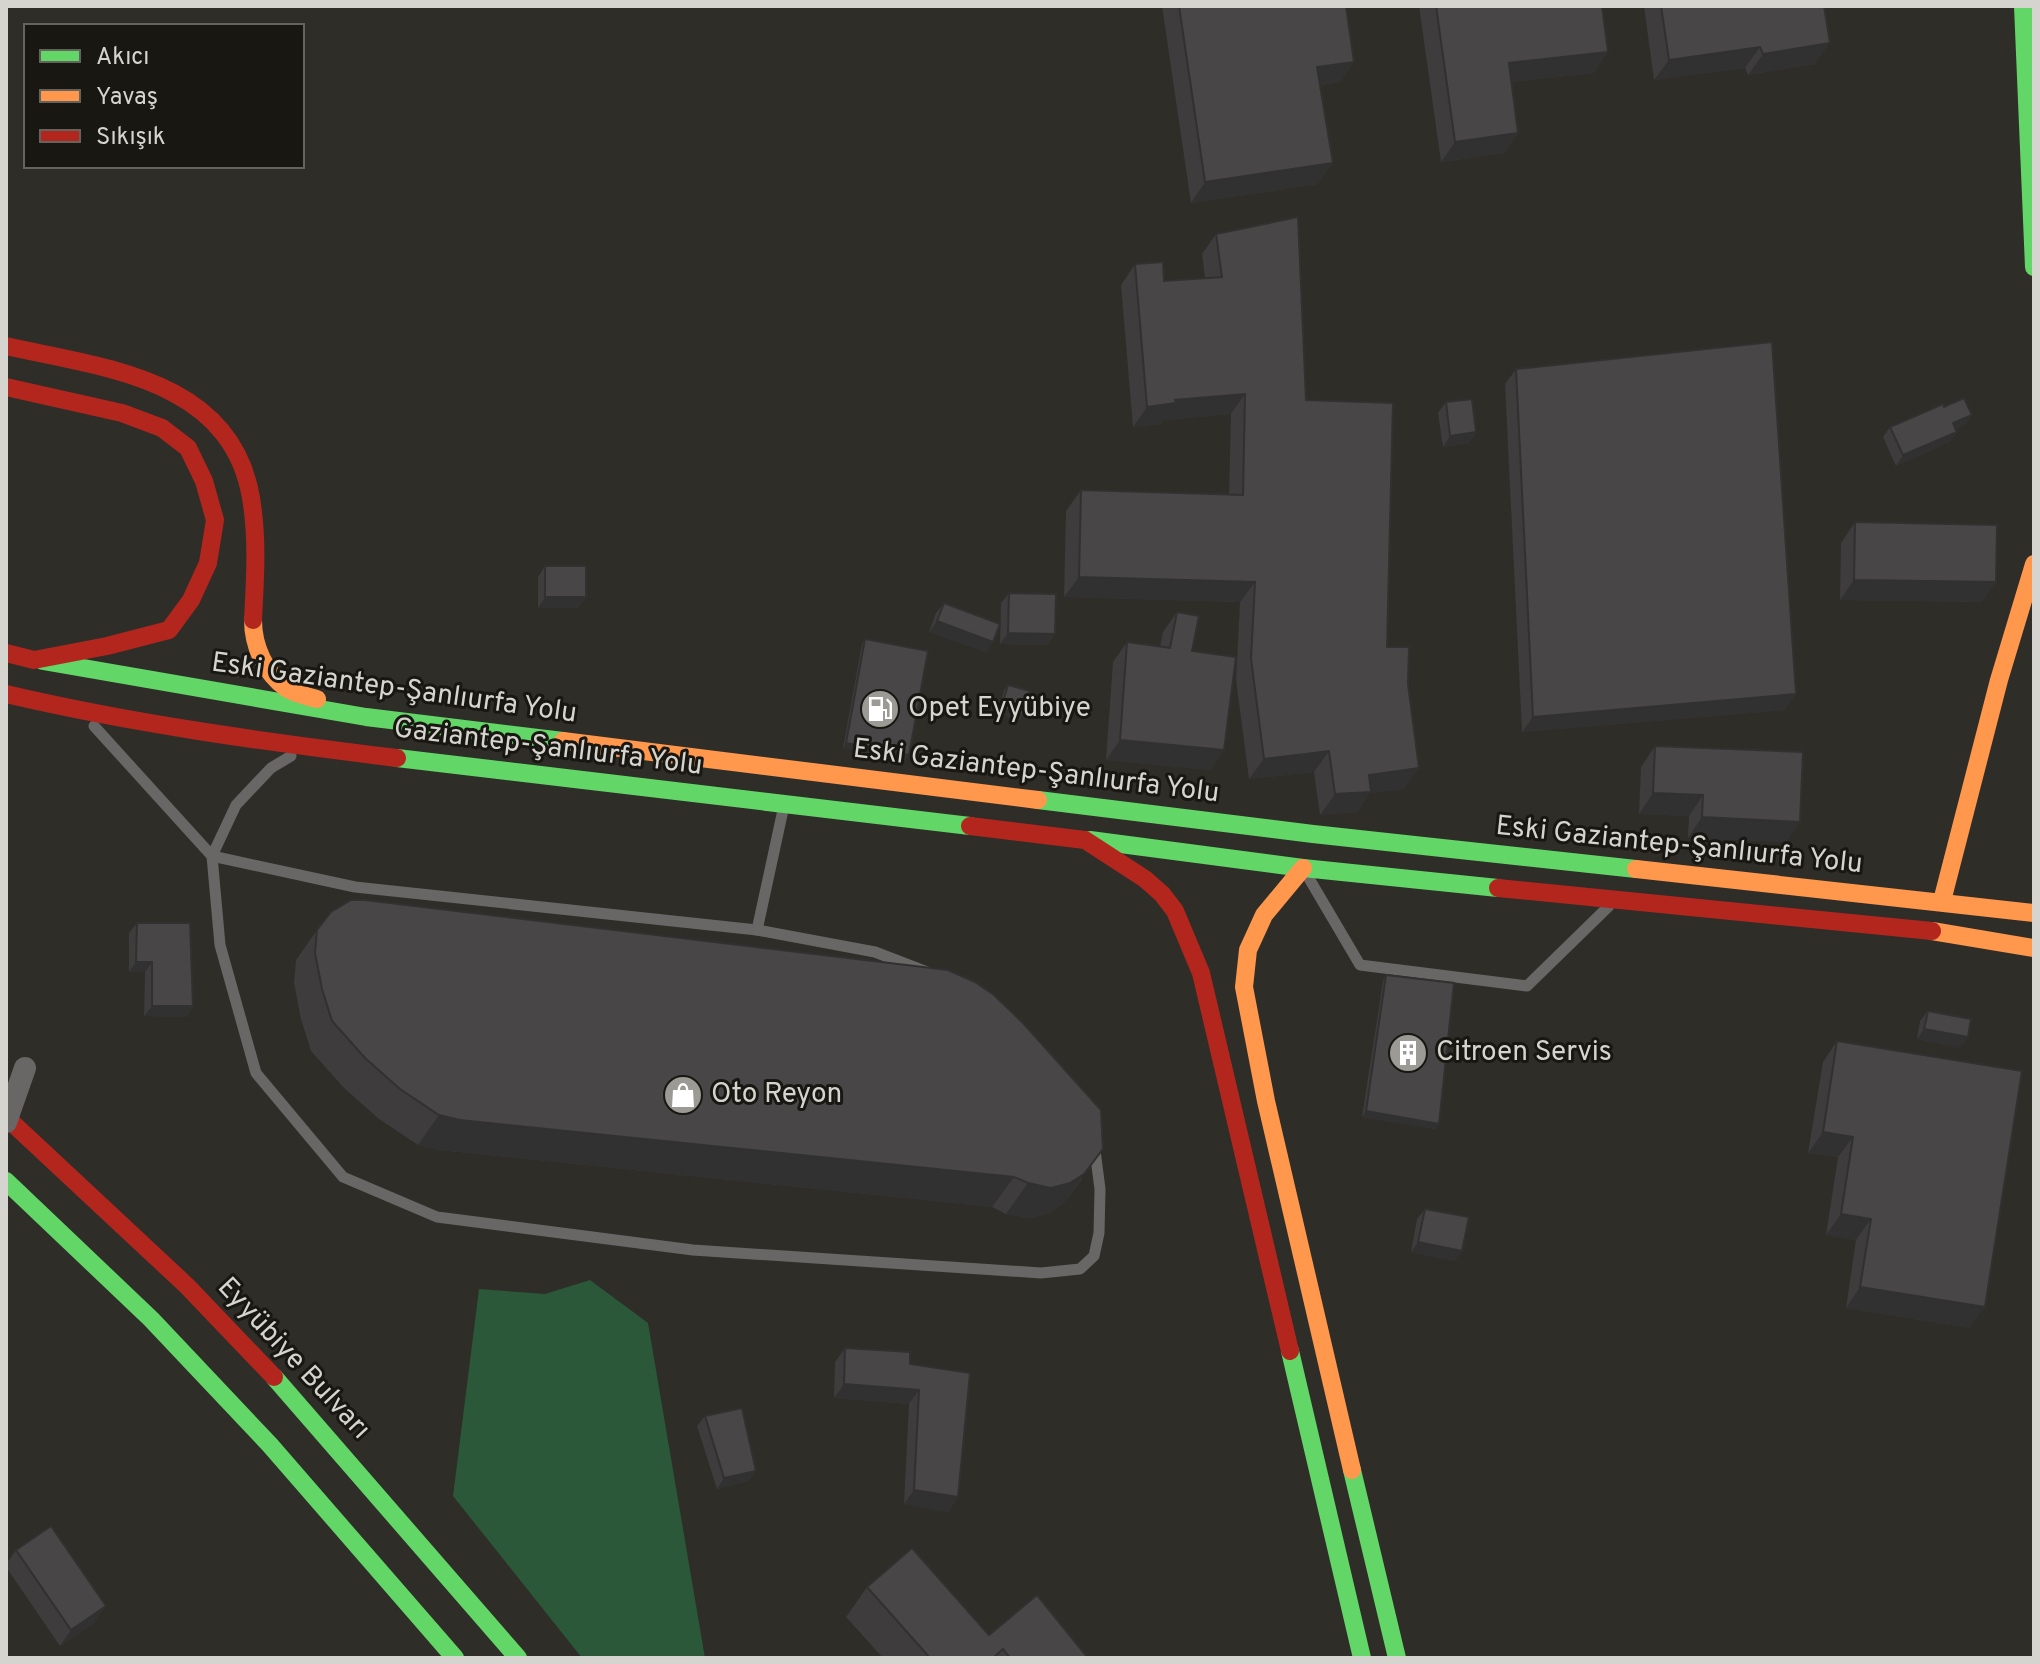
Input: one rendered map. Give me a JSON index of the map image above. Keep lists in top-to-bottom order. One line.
{"streets":{"main road":["Eski Gaziantep-Şanlıurfa Yolu","Gaziantep-Şanlıurfa Yolu","Eyyübiye Bulvarı"]},"crossings":[["Eski Gaziantep-Şanlıurfa Yolu","Gaziantep-Şanlıurfa Yolu"]],"places":{"fuel station":["Opet Eyyübiye"],"building":["Citroen Servis"],"shop":["Oto Reyon"]},"legend":["Akıcı","Yavaş","Sıkışık"]}
